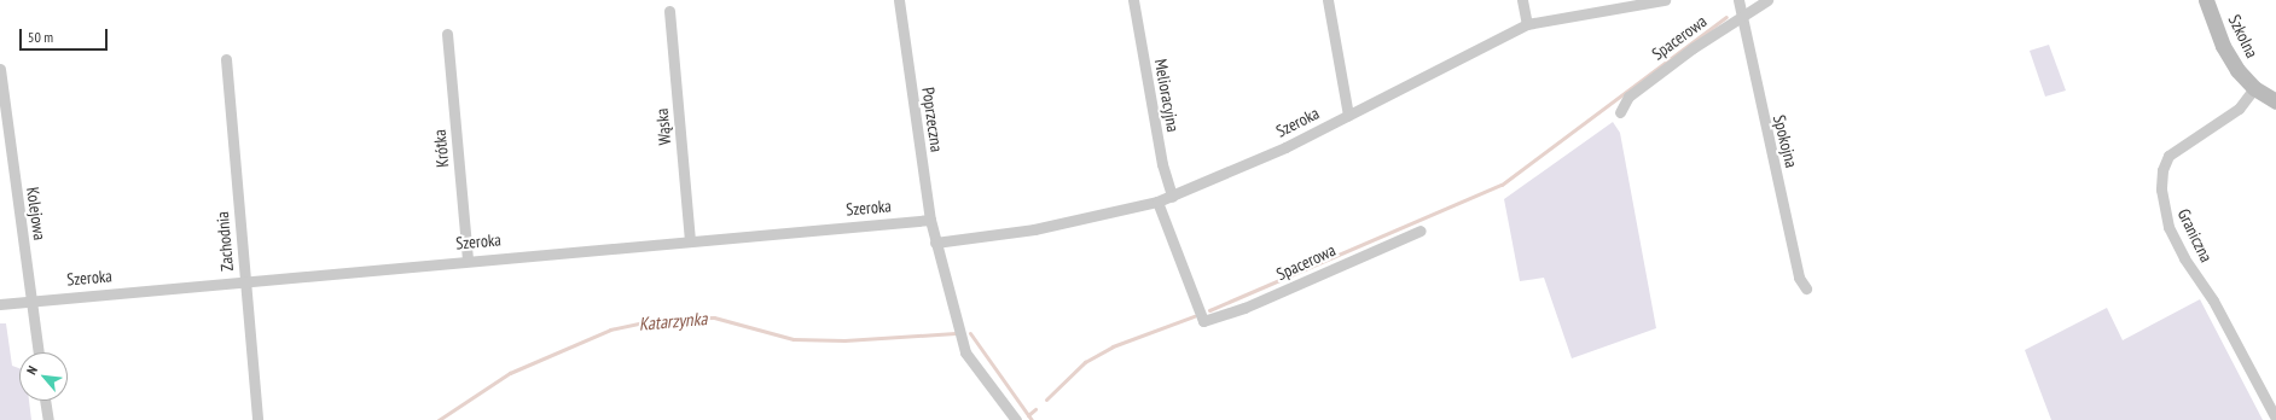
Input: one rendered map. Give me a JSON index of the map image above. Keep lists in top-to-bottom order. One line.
{"streets":{"street":["Szkolna","Spacerowa","Melioracyjna","Poprzeczna","Szeroka","Wąska","Spokojna","Krótka","Kolejowa","Graniczna","Zachodnia"]},"crossings":[["Szkolna","Graniczna"],["Spacerowa","Szeroka"],["Spacerowa","Spokojna"],["Melioracyjna","Szeroka"],["Poprzeczna","Szeroka"],["Szeroka","Wąska"],["Szeroka","Krótka"],["Szeroka","Kolejowa"],["Szeroka","Zachodnia"]],"water":["Katarzynka"],"scale_bar":"50 m","north":"top left"}
